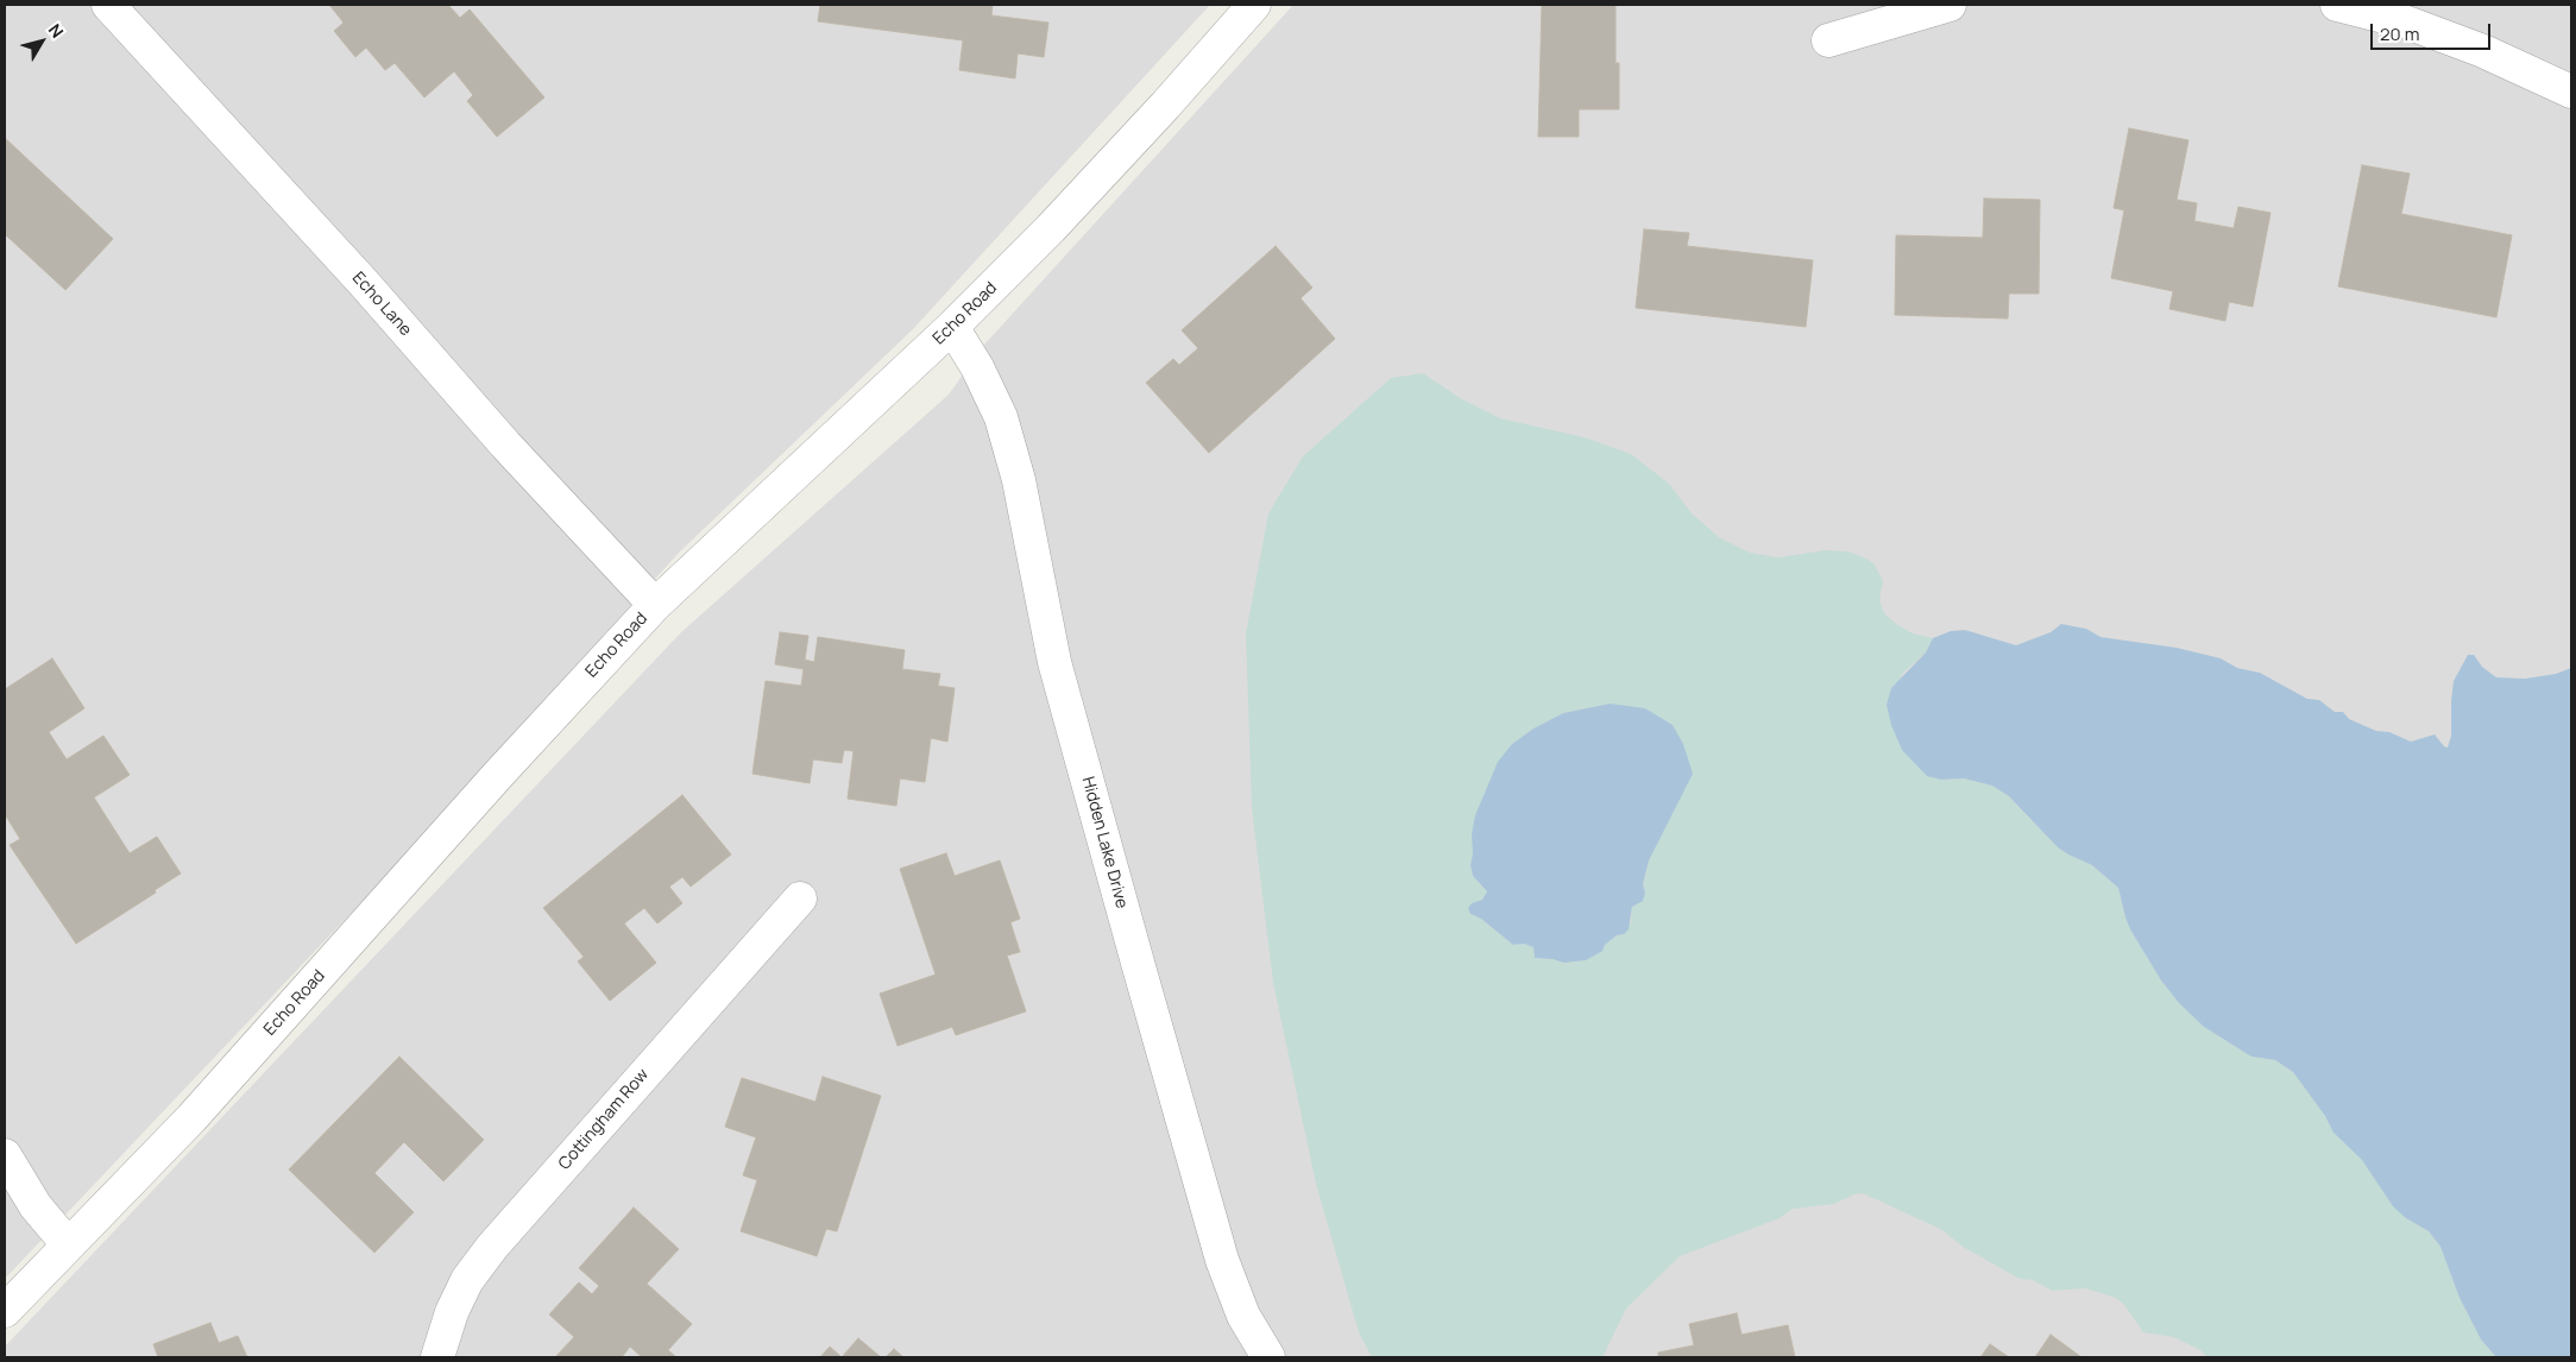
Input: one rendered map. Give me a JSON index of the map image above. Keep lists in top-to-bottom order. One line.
{"streets":{"street":["Echo Lane","Echo Road","Hidden Lake Drive","Cottingham Row"]},"crossings":[["Echo Lane","Echo Road"],["Echo Road","Hidden Lake Drive"]],"scale_bar":"20 m","north":"top right"}
